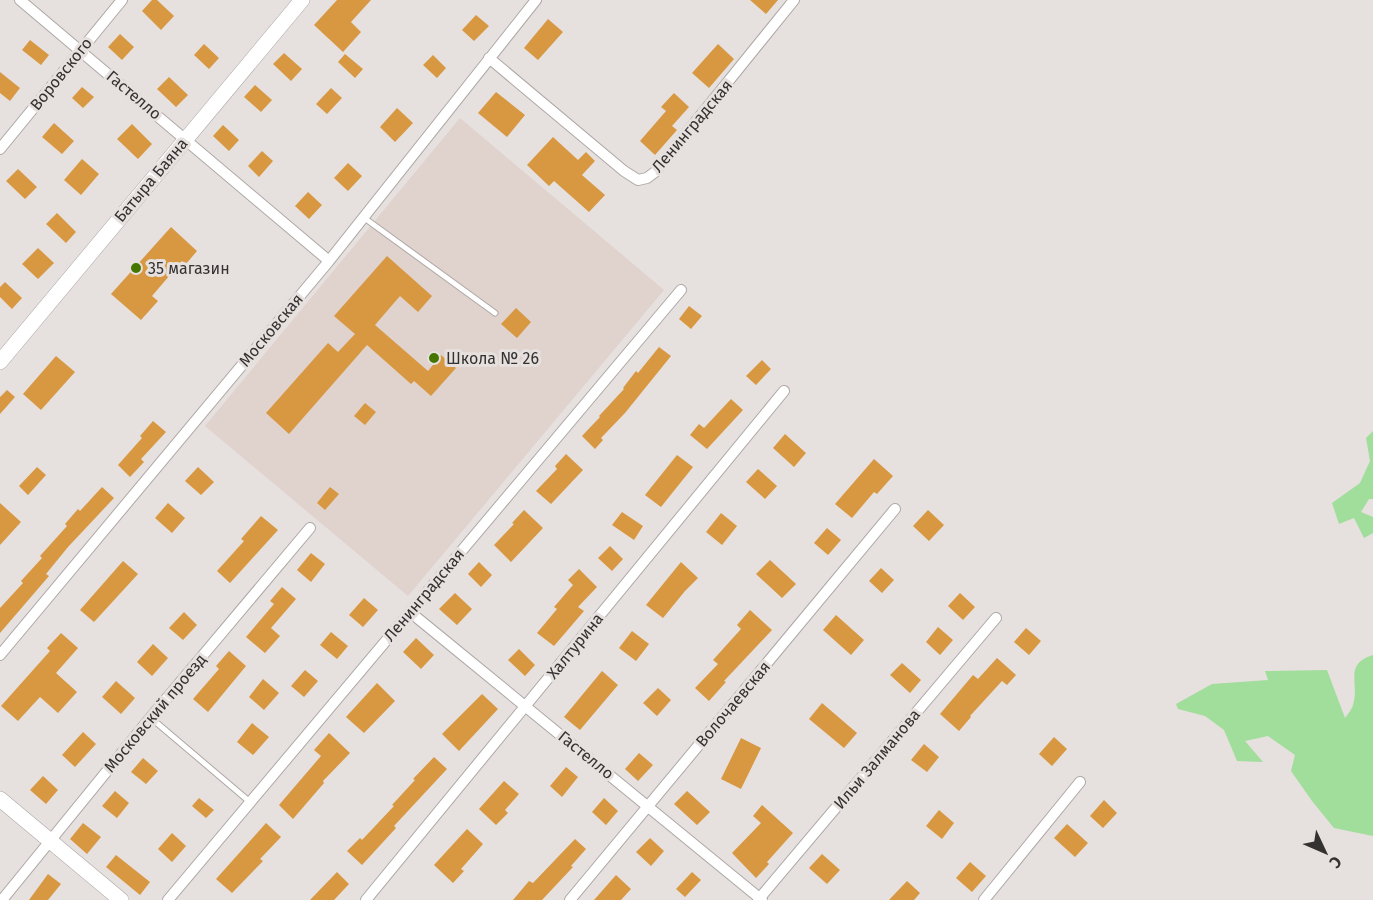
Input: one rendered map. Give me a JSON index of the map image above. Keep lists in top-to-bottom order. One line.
{"streets":{"street":["Воровского","Гастелло","Ленинградская","Батыра Баяна","Московская","Халтурина","Волочаевская","Московский проезд","Ильи Залманова"]},"crossings":[["Воровского","Гастелло"],["Гастелло","Ленинградская"],["Гастелло","Батыра Баяна"],["Гастелло","Московская"],["Гастелло","Халтурина"],["Гастелло","Волочаевская"],["Гастелло","Ильи Залманова"],["Ленинградская","Московская"]],"places":["35 магазин","Школа № 26"],"north":"bottom right"}
